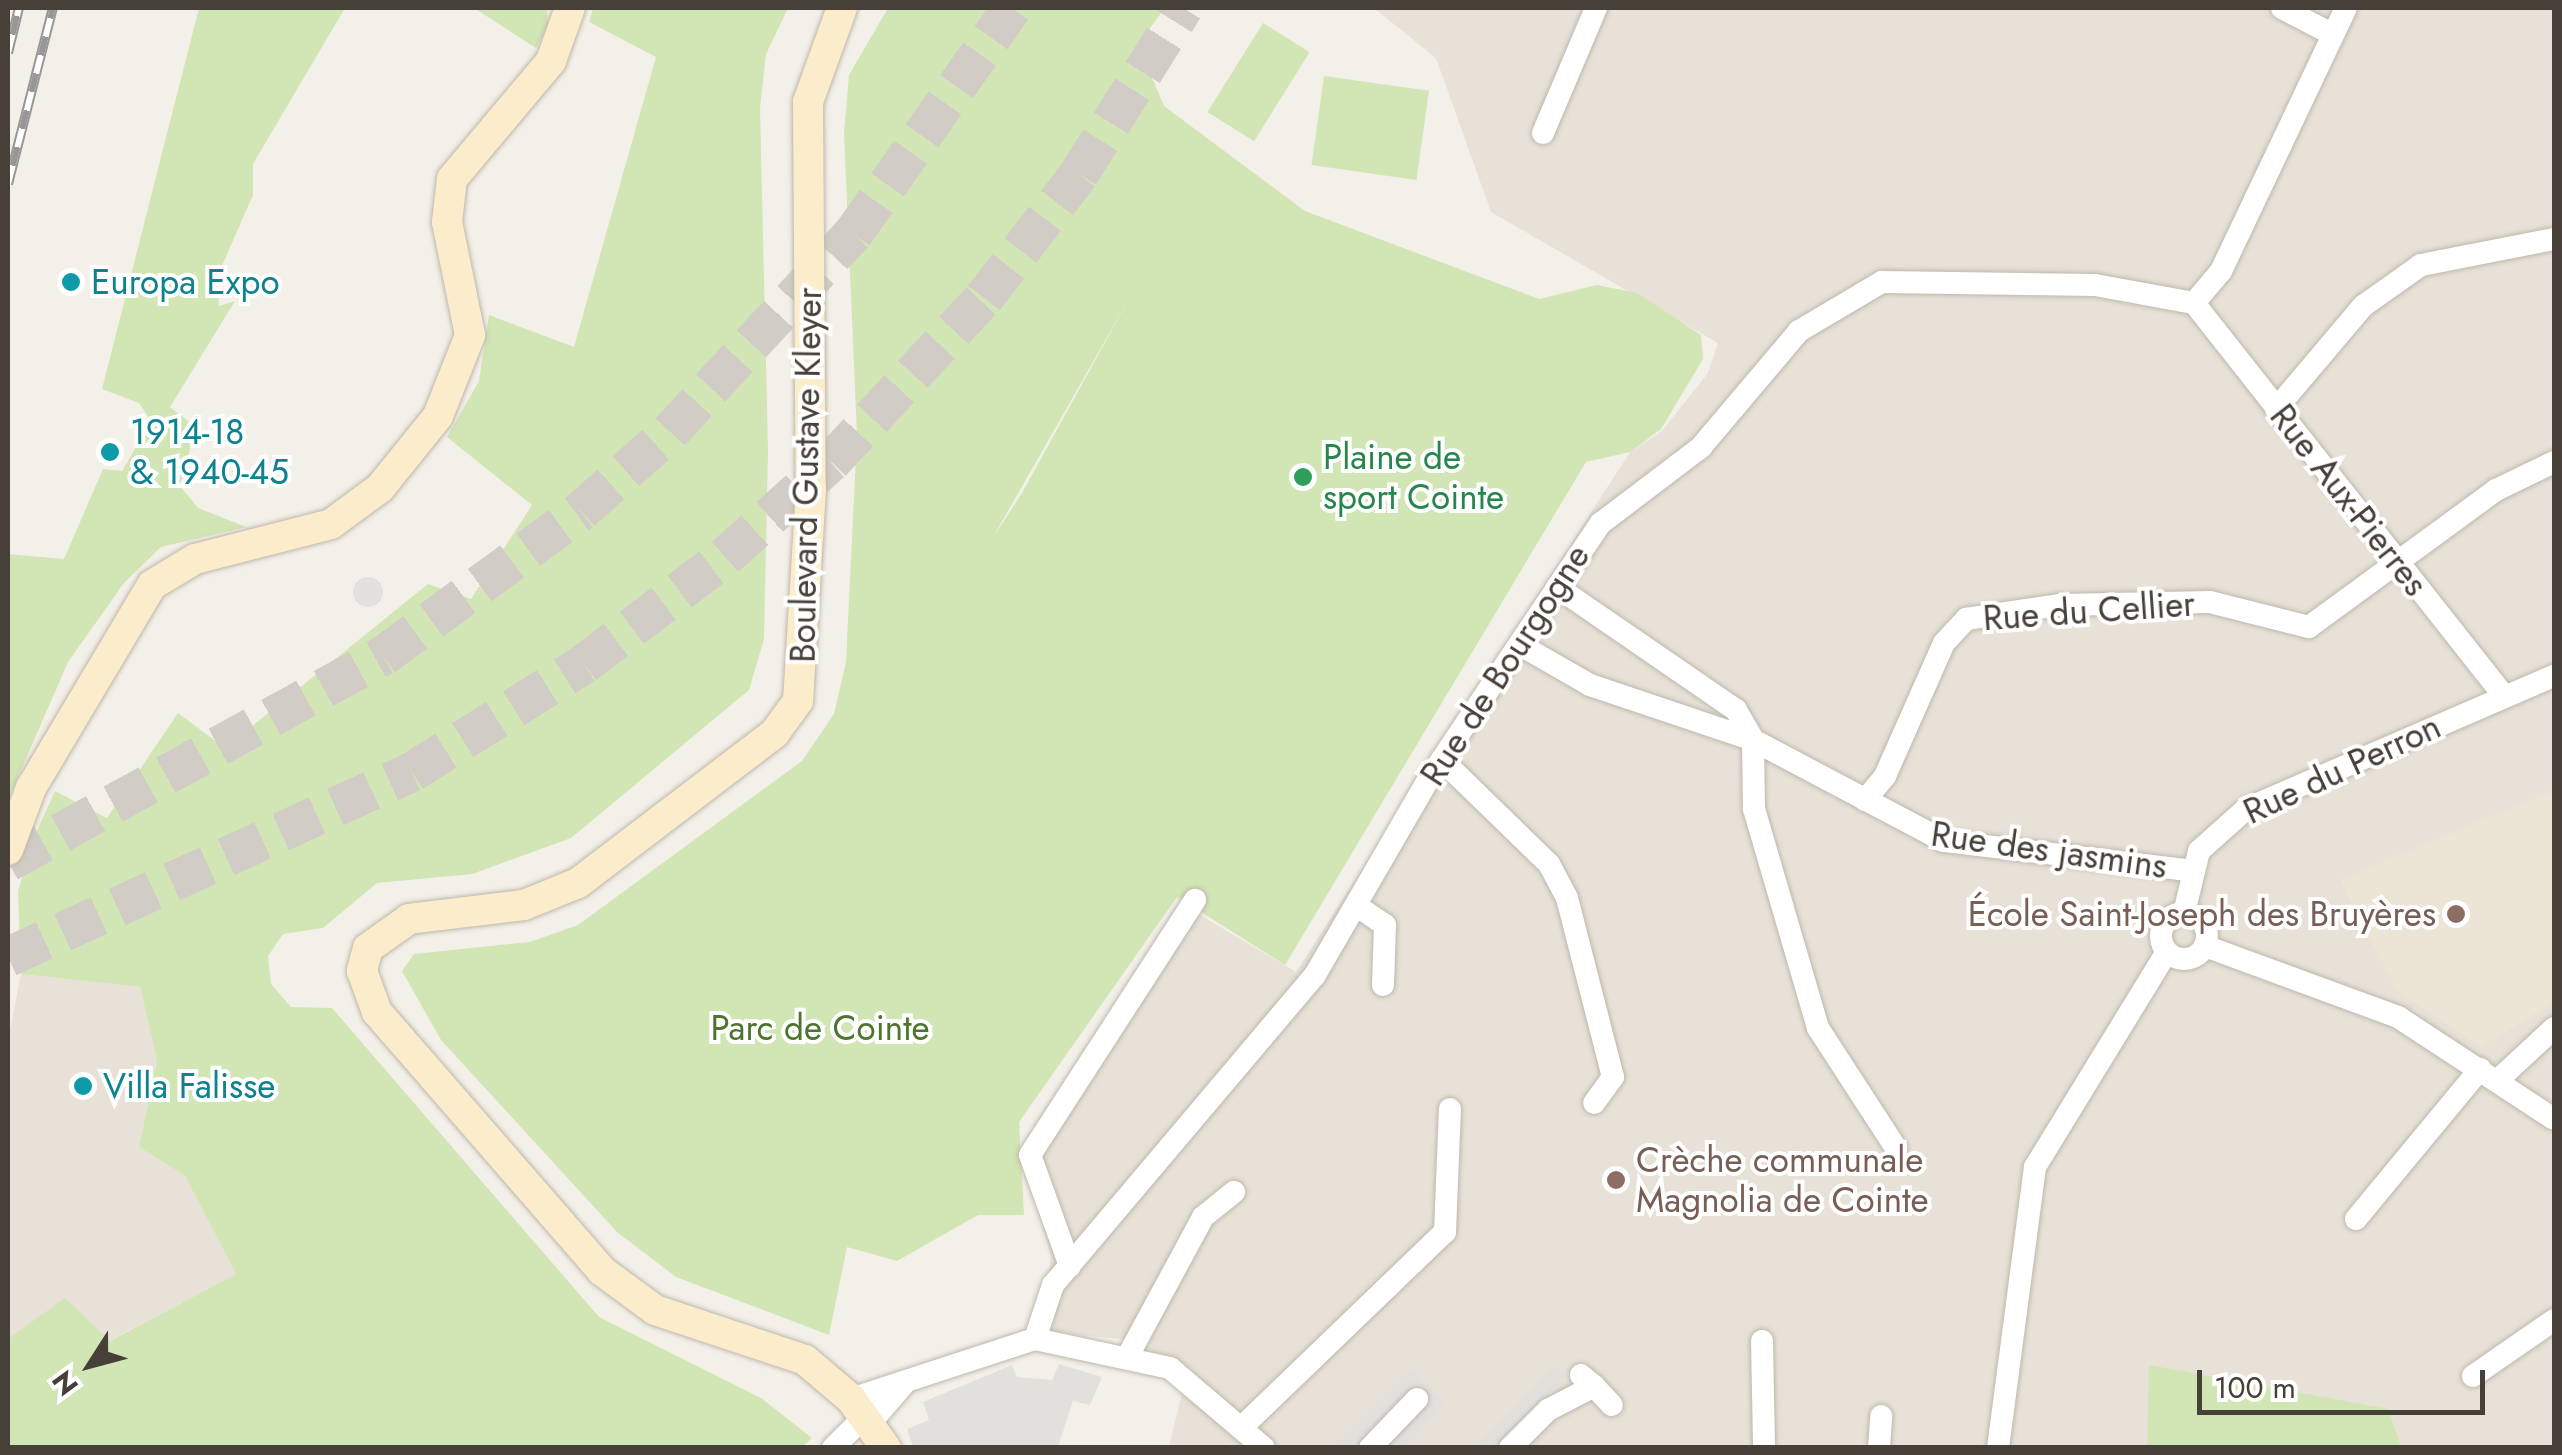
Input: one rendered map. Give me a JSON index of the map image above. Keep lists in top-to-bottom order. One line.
{"streets":{"street":["Boulevard Gustave Kleyer","Rue Aux-Pierres","Rue du Cellier","Rue de Bourgogne","Rue du Perron","Rue des jasmins"]},"crossings":[["Rue Aux-Pierres","Rue du Cellier"],["Rue Aux-Pierres","Rue de Bourgogne"],["Rue Aux-Pierres","Rue du Perron"],["Rue du Cellier","Rue des jasmins"],["Rue de Bourgogne","Rue des jasmins"],["Rue du Perron","Rue des jasmins"]],"parks":["Parc de Cointe"],"places":["Europa Expo","1914-18 & 1940-45","Plaine de sport Cointe","École Saint-Joseph des Bruyères","Villa Falisse","Crèche communale Magnolia de Cointe"],"scale_bar":"100 m","north":"bottom left"}
